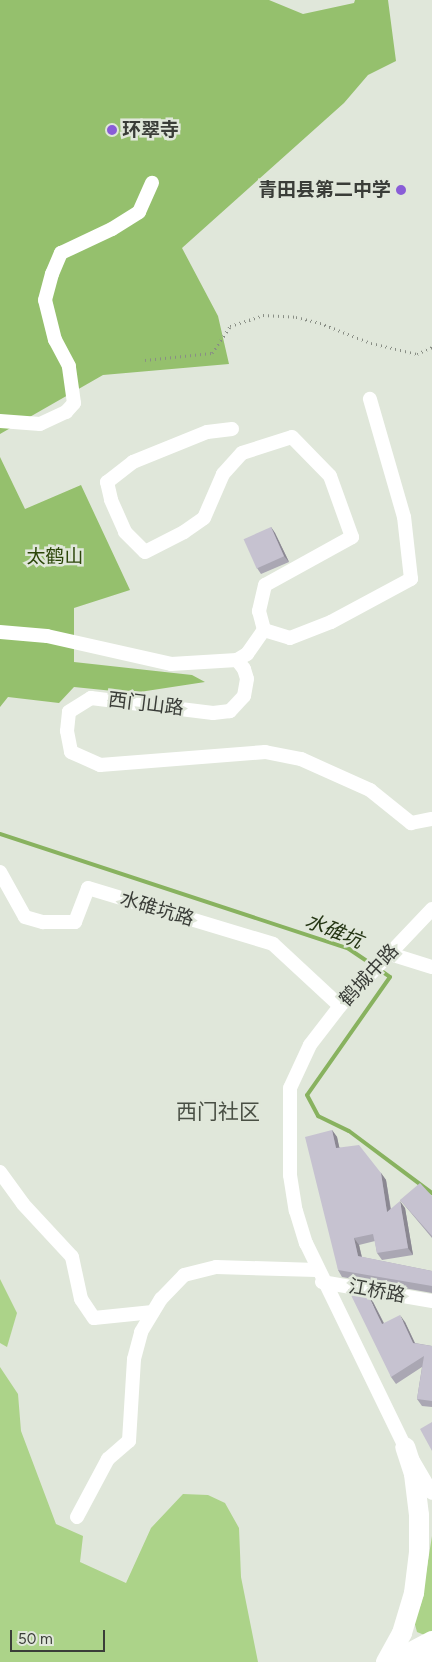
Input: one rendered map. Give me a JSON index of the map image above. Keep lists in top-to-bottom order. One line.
{"streets":{"street":["西门山路","水碓坑路","鹤城中路","江桥路"]},"crossings":[["水碓坑路","鹤城中路"],["鹤城中路","江桥路"]],"districts":["西门社区"],"water":["水碓坑"],"parks":["太鹤山"],"places":["环翠寺","青田县第二中学"],"scale_bar":"50 m"}
